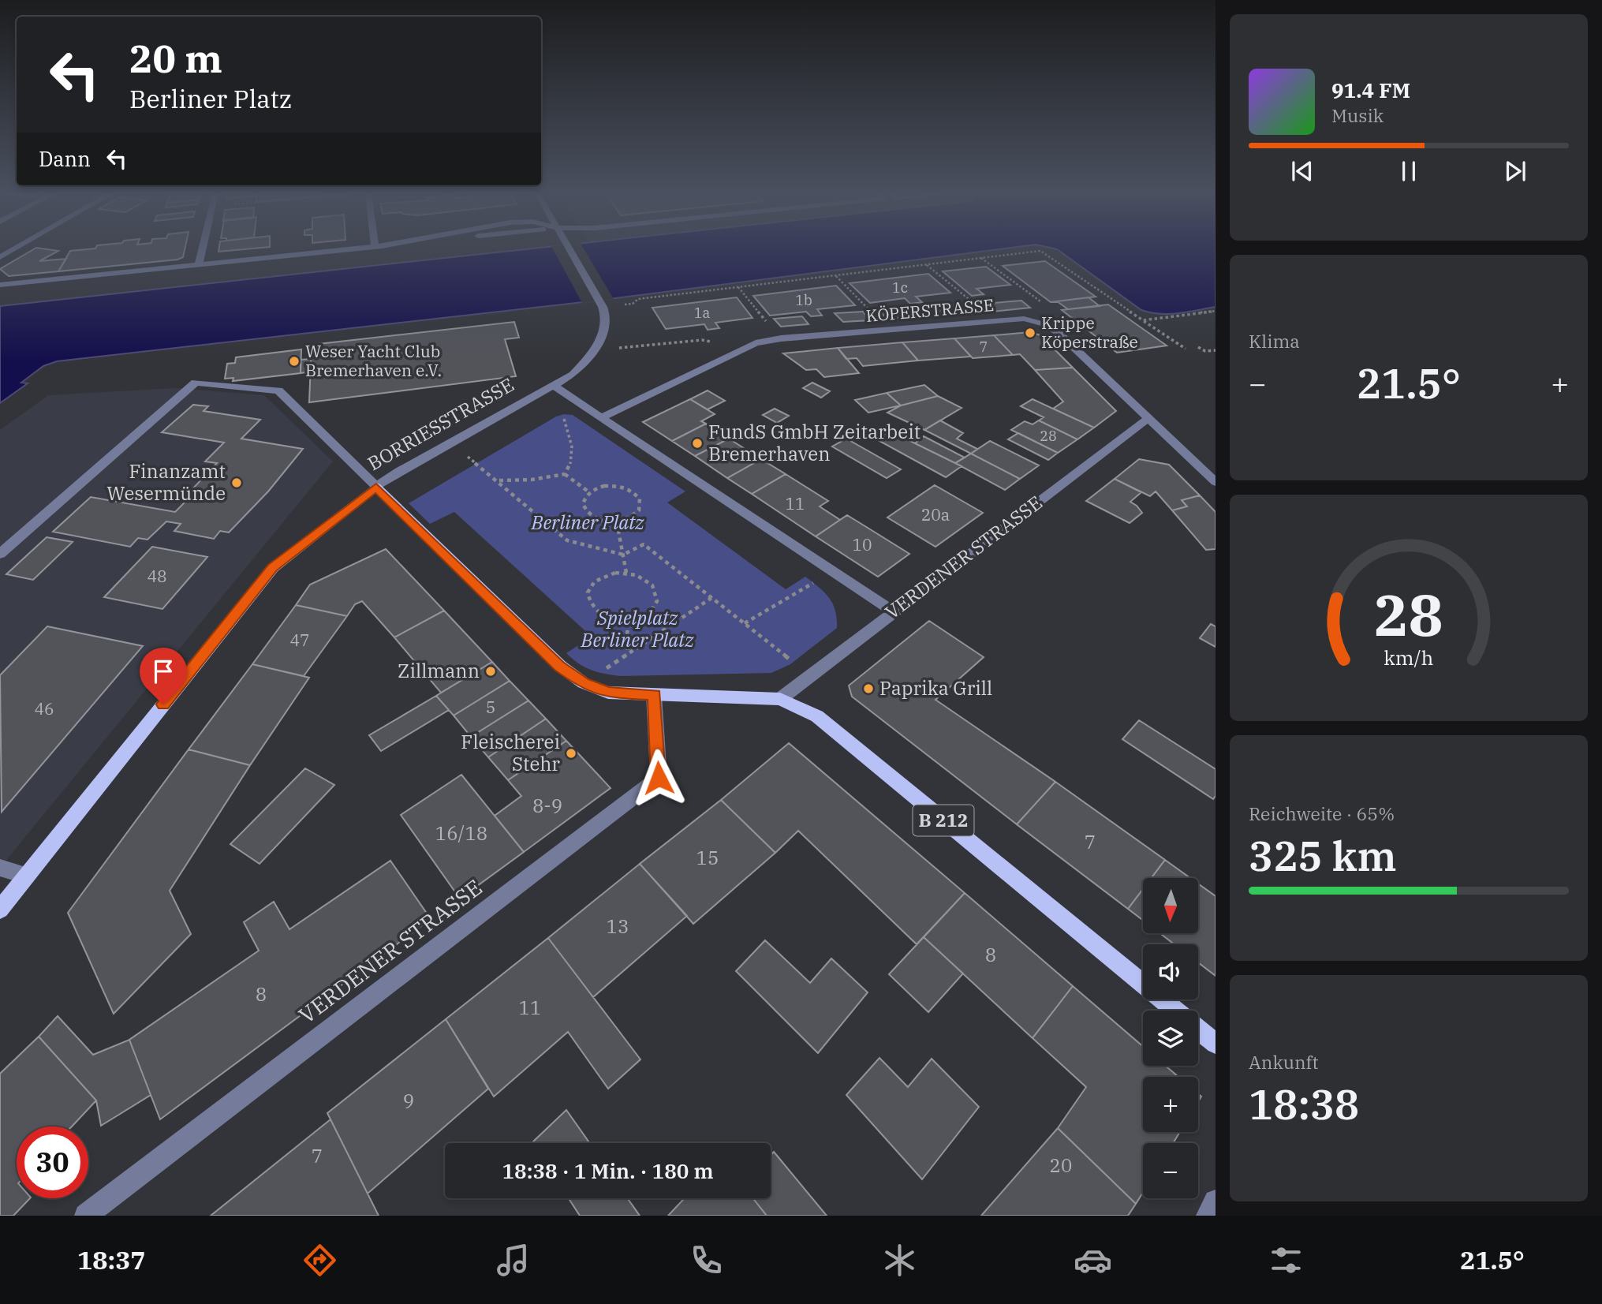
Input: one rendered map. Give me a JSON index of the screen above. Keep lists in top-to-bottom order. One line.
{"streets":{"main road":["BORRIESSTRASSE","B 212"],"street":["KÖPERSTRASSE","VERDENER STRASSE"]},"crossings":[["KÖPERSTRASSE","VERDENER STRASSE"],["BORRIESSTRASSE","B 212"],["VERDENER STRASSE","B 212"]],"parks":["Berliner Platz","Spielplatz Berliner Platz"],"places":["Krippe Köperstraße","Weser Yacht Club Bremerhaven e.V.","FundS GmbH Zeitarbeit Bremerhaven","Finanzamt Wesermünde","Zillmann","Paprika Grill","Fleischerei Stehr"],"house_numbers":["1c","1b","1a","7","28","11","20a","10","48","47","5","46","8-9","16/18","7","15","13","8","8","11","9","7","20"],"north":"bottom","page":{"turn":["20 m","Berliner Platz"],"song":["91.4 FM","Musik"],"then":"Dann","tile":["Klima",["Reichweite · 65%","325 km"],["Ankunft","18:38"]],"heat":["−","21.5°","+"],"map_buttons":["+","−"],"limit":"30","trip":"18:38 · 1 Min. · 180 m","tabs":["18:37","21.5°"],"gauge":["28","km/h"]}}
